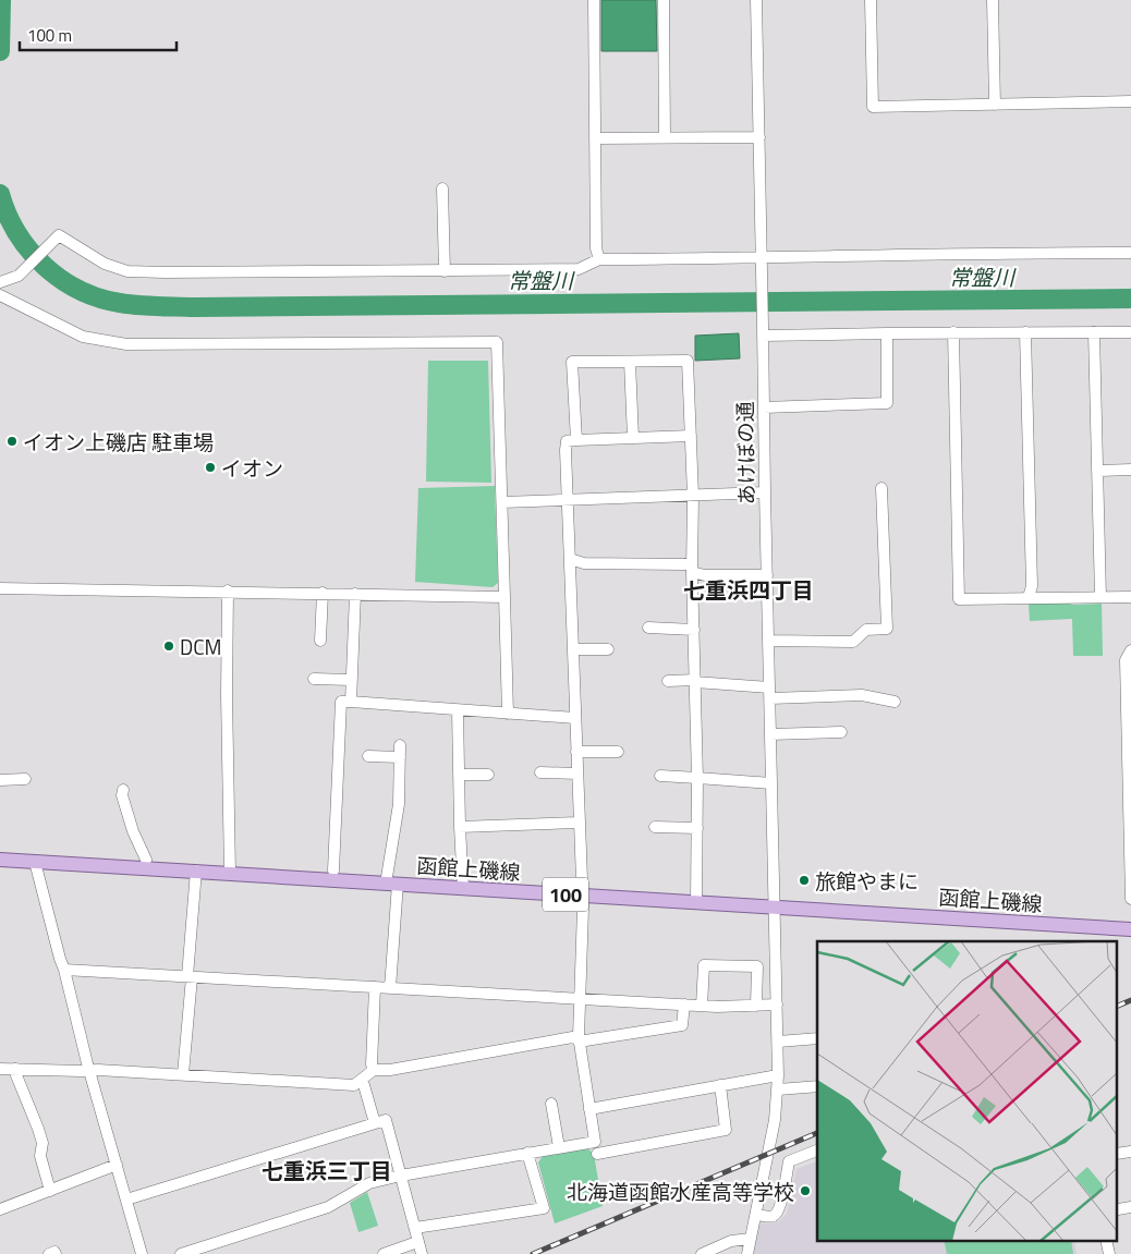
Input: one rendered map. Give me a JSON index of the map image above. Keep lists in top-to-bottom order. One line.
{"streets":{"main road":["函館上磯線","100"],"street":["あけぼの通"]},"crossings":[["あけぼの通","函館上磯線"]],"districts":["七重浜四丁目","七重浜三丁目"],"water":["常盤川"],"places":["イオン上磯店 駐車場","イオン","DCM","旅館やまに","北海道函館水産高等学校"],"scale_bar":"100 m"}
